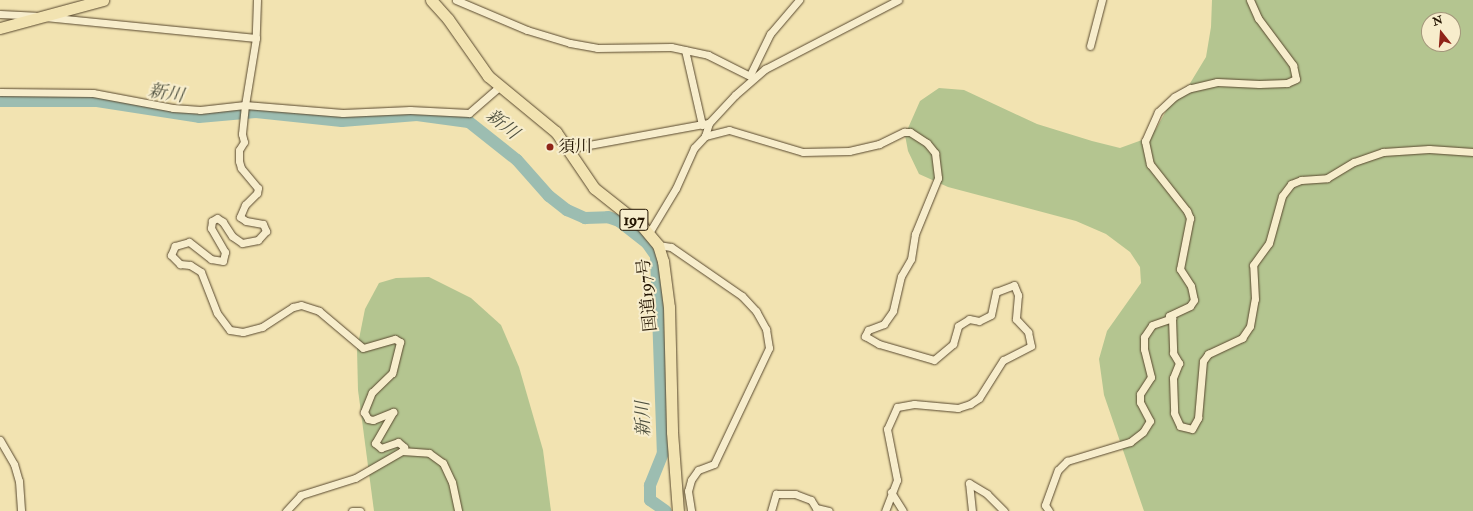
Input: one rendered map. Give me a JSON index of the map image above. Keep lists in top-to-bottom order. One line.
{"streets":{"highway":["197","国道197号"]},"water":["新川"],"places":["須川"],"north":"top"}
